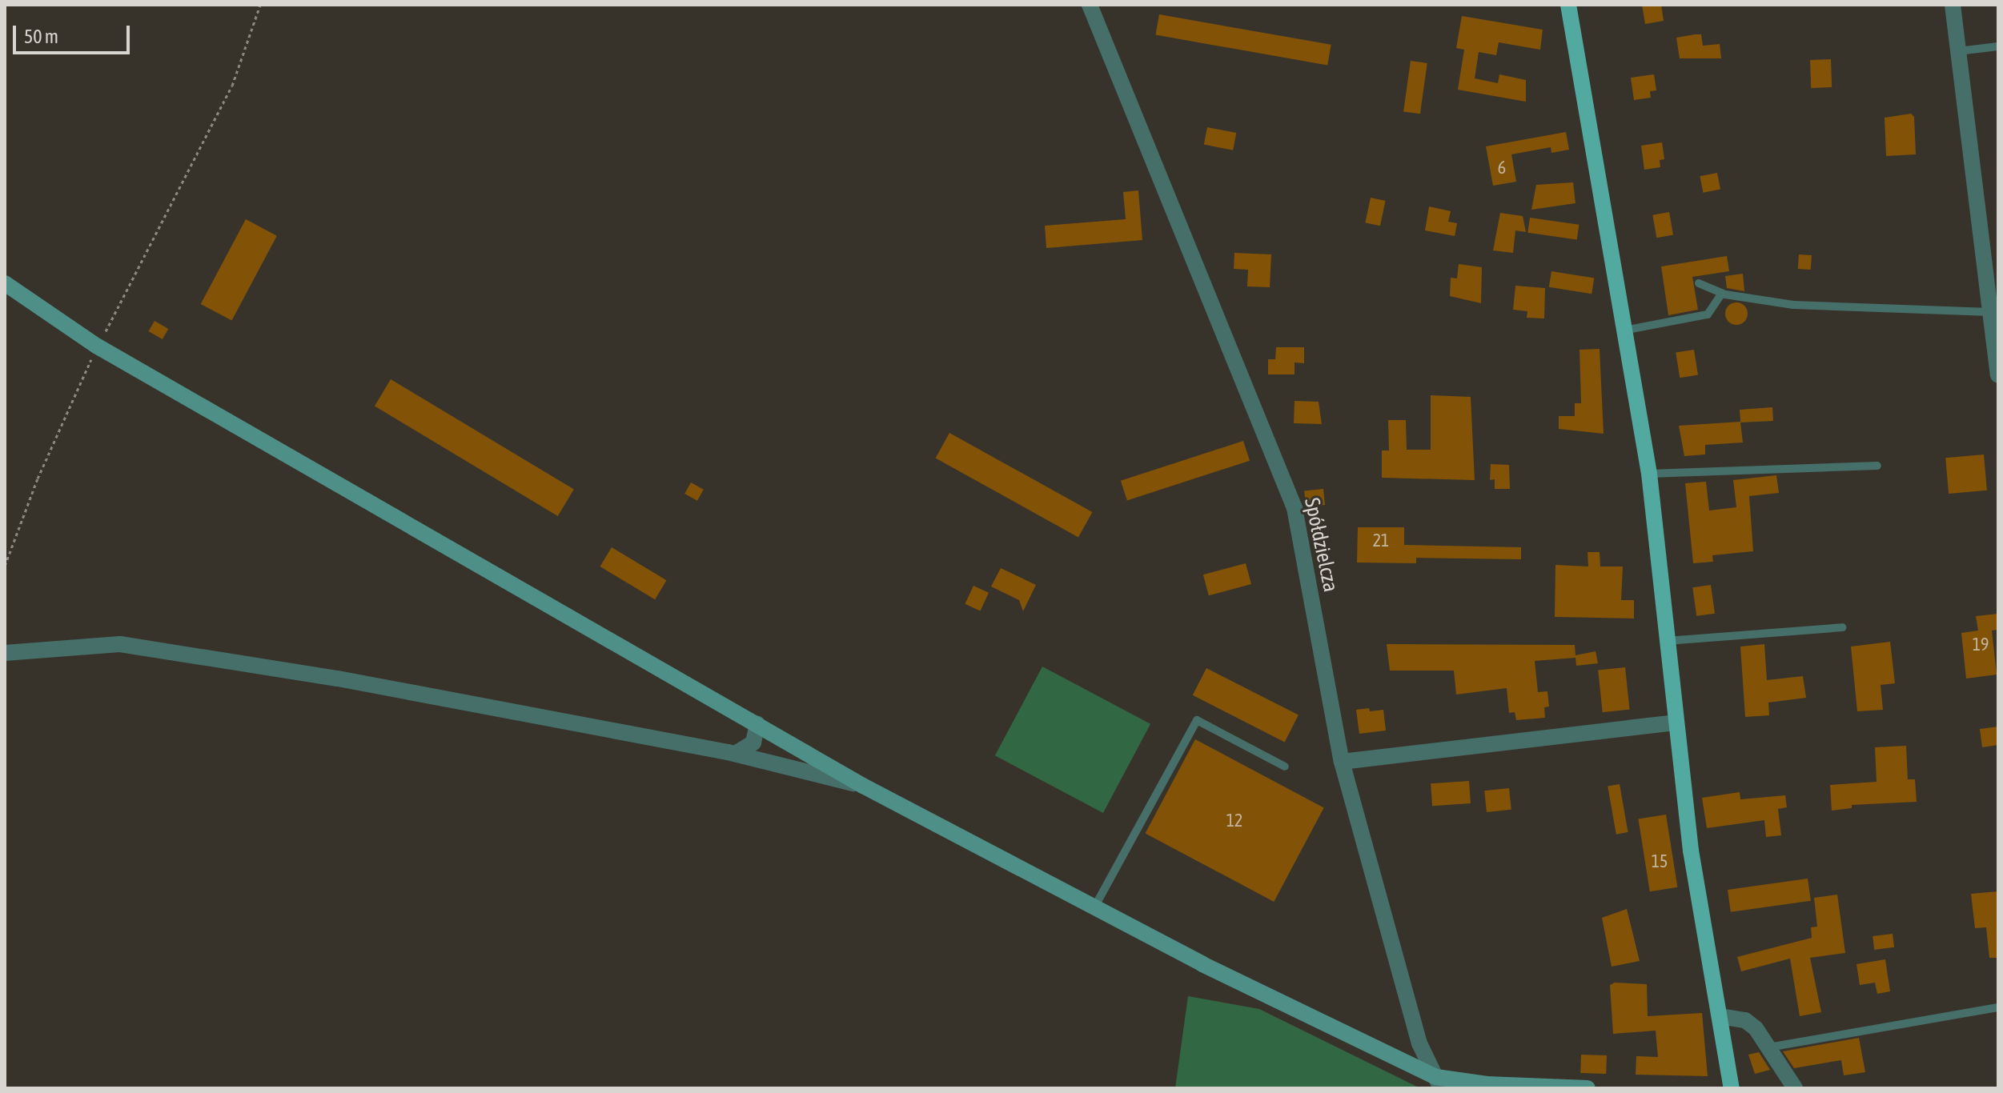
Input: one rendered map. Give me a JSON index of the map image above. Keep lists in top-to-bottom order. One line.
{"streets":{"street":["Spółdzielcza"]},"house_numbers":["6","21","19","12","15"],"scale_bar":"50 m"}
